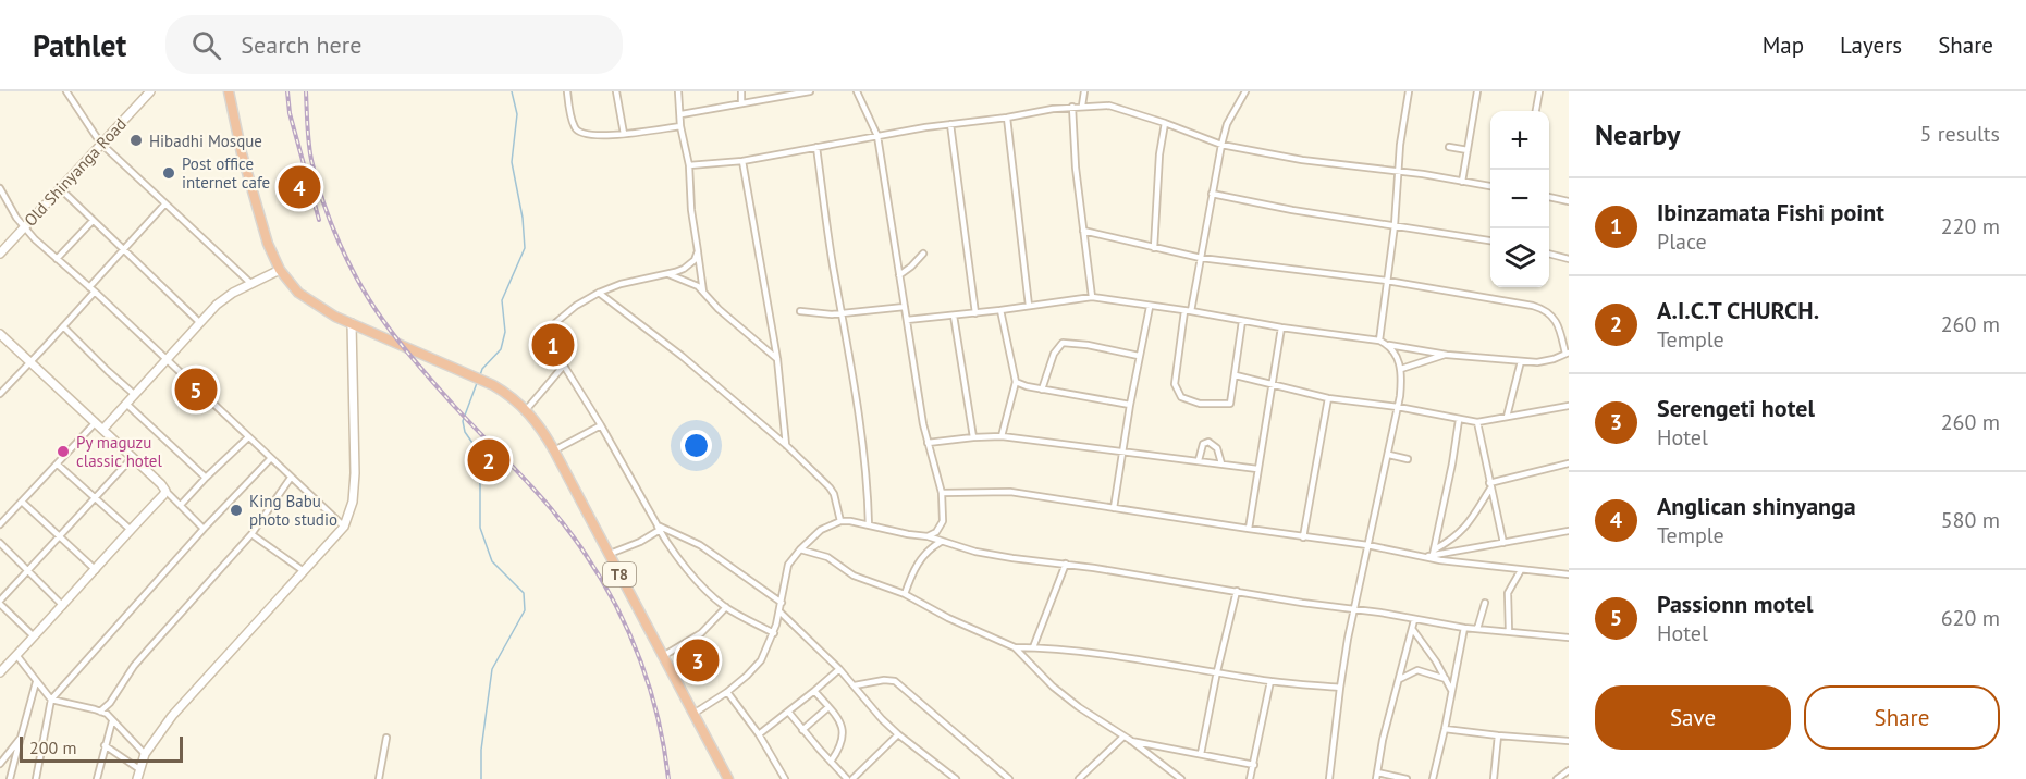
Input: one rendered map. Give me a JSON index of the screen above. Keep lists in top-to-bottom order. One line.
{"streets":{"highway":["T8"],"street":["Old Shinyanga Road"]},"places":["Hibadhi Mosque","Post office internet cafe","Py maguzu classic hotel","King Babu photo studio"],"scale_bar":"200 m","page":{"header":"Pathlet","search":"Search here","nav":["Map","Layers","Share"],"heading":["Nearby","5 results"],"map_buttons":["+","−"],"pins":["4","1","5","2","3"],"list":[{"mark":"1","name":"Ibinzamata Fishi point","note":"Place","value":"220 m"},{"mark":"2","name":"A.I.C.T CHURCH.","note":"Temple","value":"260 m"},{"mark":"3","name":"Serengeti hotel","note":"Hotel","value":"260 m"},{"mark":"4","name":"Anglican shinyanga","note":"Temple","value":"580 m"},{"mark":"5","name":"Passionn motel","note":"Hotel","value":"620 m"}],"buttons":["Save","Share"],"scale":"200 m"}}
